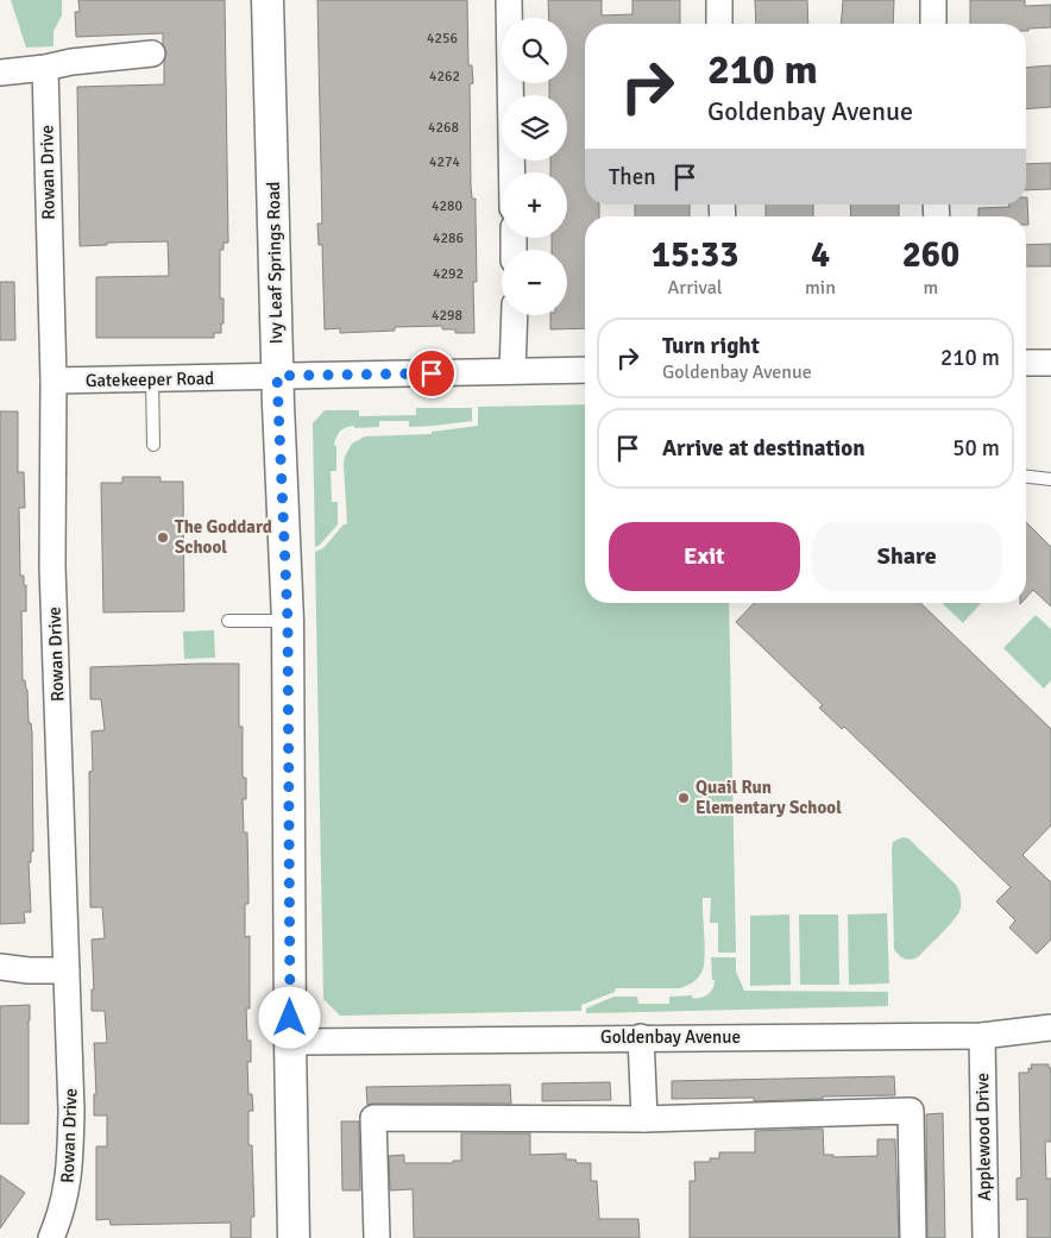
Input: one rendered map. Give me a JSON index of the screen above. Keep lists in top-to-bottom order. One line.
{"streets":{"street":["Rowan Drive","Ivy Leaf Springs Road","Gatekeeper Road","Goldenbay Avenue","Applewood Drive"]},"crossings":[["Rowan Drive","Gatekeeper Road"],["Ivy Leaf Springs Road","Gatekeeper Road"],["Ivy Leaf Springs Road","Goldenbay Avenue"],["Goldenbay Avenue","Applewood Drive"]],"places":["The Goddard School","Quail Run Elementary School"],"house_numbers":["4256","4262","4268","4274","4280","4286","4292","4298"],"page":{"map_buttons":["+","−"],"turn":["210 m","Goldenbay Avenue"],"then":"Then","eta":["15:33","Arrival","4","min","260","m"],"list":[{"name":"Turn right","note":"Goldenbay Avenue","value":"210 m"},{"name":"Arrive at destination","value":"50 m"}],"buttons":["Exit","Share"]}}
